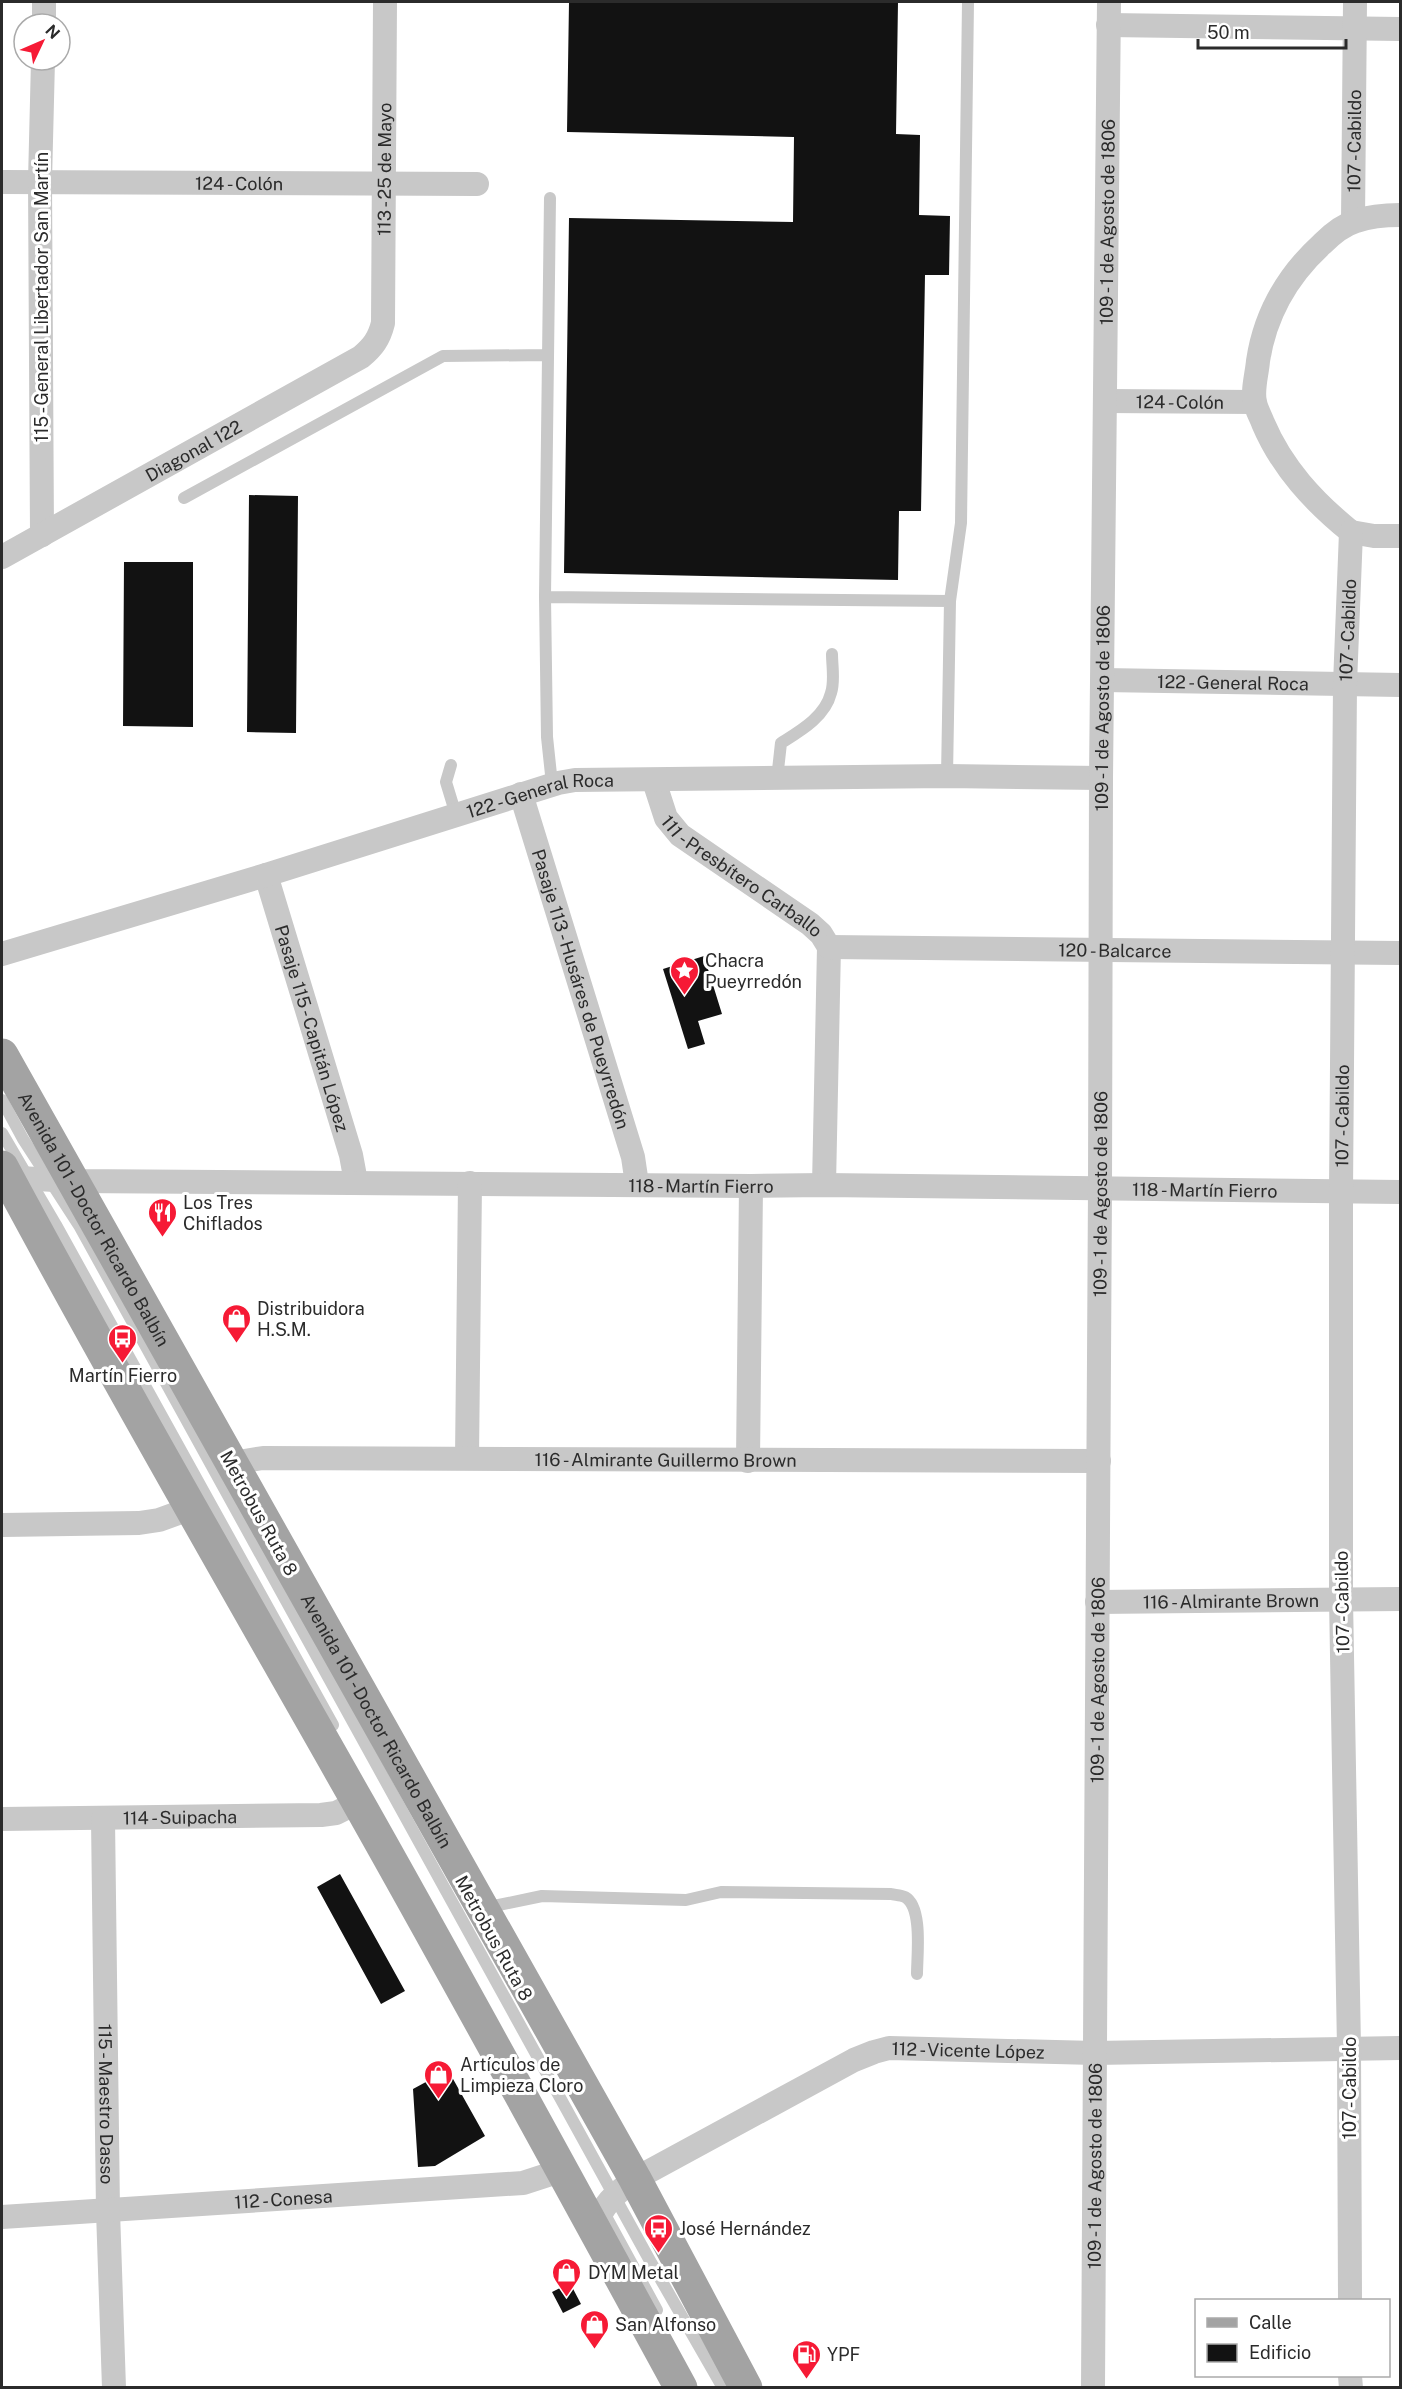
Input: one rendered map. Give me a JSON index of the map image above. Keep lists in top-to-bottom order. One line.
{"streets":{"main road":["Avenida 101 - Doctor Ricardo Balbín"],"street":["107 - Cabildo","113 - 25 de Mayo","124 - Colón","109 - 1 de Agosto de 1806","115 - General Libertador San Martín","Diagonal 122","122 - General Roca","111 - Presbítero Carballo","120 - Balcarce","Pasaje 113 - Husáres de Pueyrredón","Pasaje 115 - Capitán López","118 - Martín Fierro","116 - Almirante Guillermo Brown","116 - Almirante Brown","114 - Suipacha","112 - Vicente López","115 - Maestro Dasso","112 - Conesa"],"lane":["Metrobus Ruta 8"]},"crossings":[["107 - Cabildo","124 - Colón"],["107 - Cabildo","122 - General Roca"],["107 - Cabildo","120 - Balcarce"],["107 - Cabildo","118 - Martín Fierro"],["107 - Cabildo","116 - Almirante Brown"],["107 - Cabildo","112 - Vicente López"],["113 - 25 de Mayo","124 - Colón"],["113 - 25 de Mayo","Diagonal 122"],["124 - Colón","109 - 1 de Agosto de 1806"],["124 - Colón","115 - General Libertador San Martín"],["109 - 1 de Agosto de 1806","122 - General Roca"],["109 - 1 de Agosto de 1806","120 - Balcarce"],["109 - 1 de Agosto de 1806","118 - Martín Fierro"],["109 - 1 de Agosto de 1806","116 - Almirante Guillermo Brown"],["109 - 1 de Agosto de 1806","116 - Almirante Brown"],["109 - 1 de Agosto de 1806","112 - Vicente López"],["115 - General Libertador San Martín","Diagonal 122"],["122 - General Roca","111 - Presbítero Carballo"],["122 - General Roca","Pasaje 113 - Husáres de Pueyrredón"],["122 - General Roca","Pasaje 115 - Capitán López"],["111 - Presbítero Carballo","120 - Balcarce"],["111 - Presbítero Carballo","118 - Martín Fierro"],["Pasaje 113 - Husáres de Pueyrredón","118 - Martín Fierro"],["Pasaje 115 - Capitán López","118 - Martín Fierro"],["118 - Martín Fierro","Avenida 101 - Doctor Ricardo Balbín"],["118 - Martín Fierro","Metrobus Ruta 8"],["Avenida 101 - Doctor Ricardo Balbín","116 - Almirante Guillermo Brown"],["Avenida 101 - Doctor Ricardo Balbín","Metrobus Ruta 8"],["Avenida 101 - Doctor Ricardo Balbín","114 - Suipacha"],["Avenida 101 - Doctor Ricardo Balbín","112 - Vicente López"],["Avenida 101 - Doctor Ricardo Balbín","112 - Conesa"],["Metrobus Ruta 8","112 - Vicente López"],["114 - Suipacha","115 - Maestro Dasso"],["115 - Maestro Dasso","112 - Conesa"]],"places":{"place":["Chacra Pueyrredón"],"restaurant":["Los Tres Chiflados"],"shop":["Distribuidora H.S.M.","Artículos de Limpieza Cloro","DYM Metal","San Alfonso"],"bus stop":["Martín Fierro","José Hernández"],"fuel station":["YPF"]},"legend":["Calle","Edificio"],"scale_bar":"50 m","north":"top right"}
